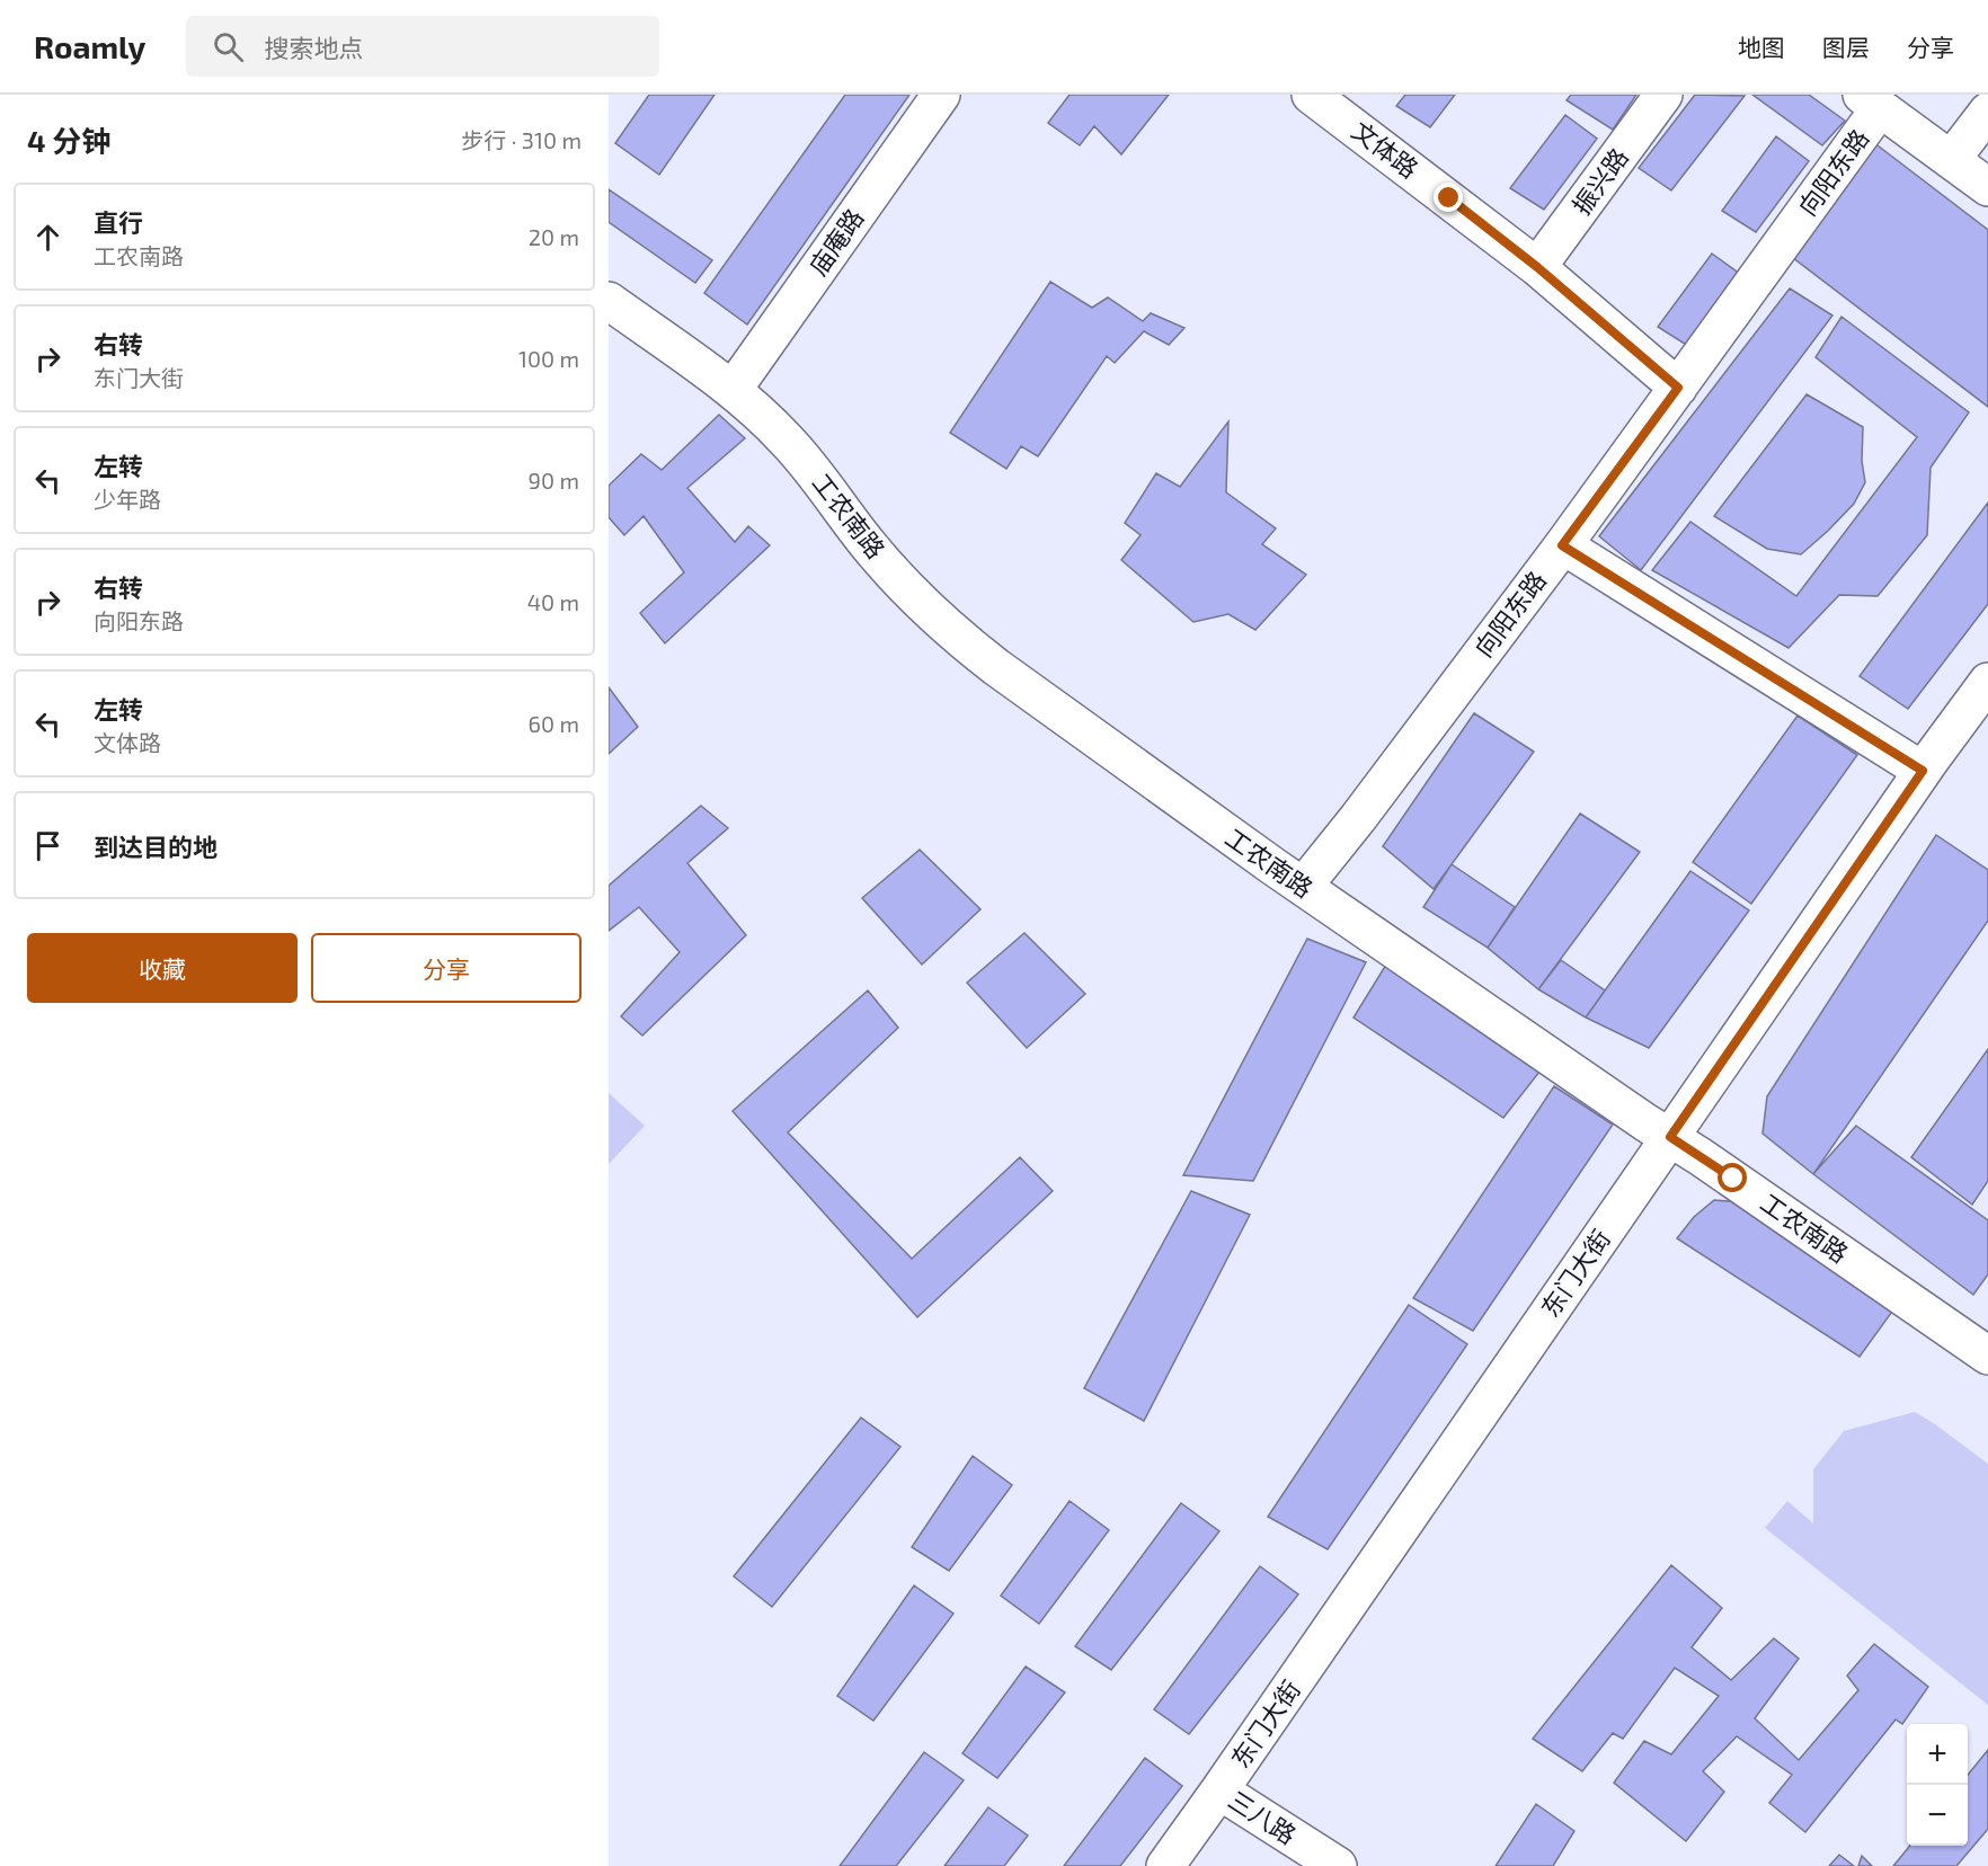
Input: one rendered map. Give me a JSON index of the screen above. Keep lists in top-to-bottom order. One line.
{"streets":{"street":["文体路","向阳东路","振兴路","庙庵路","工农南路","东门大街","三八路"]},"crossings":[["文体路","向阳东路"],["文体路","振兴路"],["向阳东路","工农南路"],["庙庵路","工农南路"],["工农南路","东门大街"],["东门大街","三八路"]],"page":{"header":"Roamly","search":"搜索地点","nav":["地图","图层","分享"],"heading":["4 分钟","步行 · 310 m"],"list":[["直行","工农南路","20 m"],["右转","东门大街","100 m"],["左转","少年路","90 m"],["右转","向阳东路","40 m"],["左转","文体路","60 m"],"到达目的地"],"buttons":["收藏","分享"],"map_buttons":["+","−"]}}
